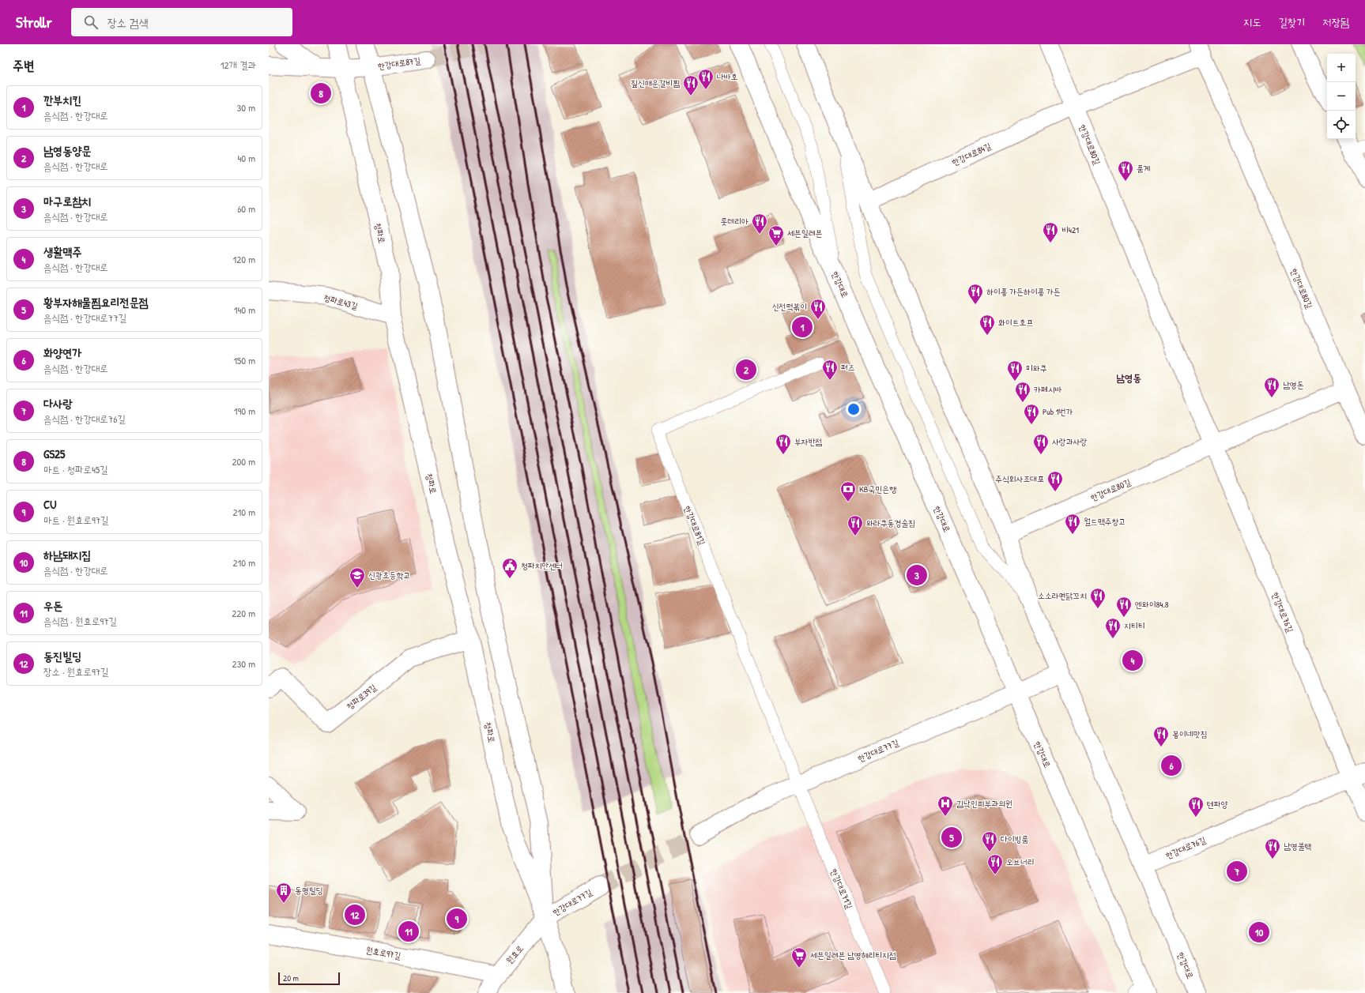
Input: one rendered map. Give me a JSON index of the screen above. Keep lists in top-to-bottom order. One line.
{"streets":{"main road":["한강대로87길","한강대로80길","한강대로84길","청파로","한강대로","청파로43길","한강대로76길","청파로39길","한강대로77길","원효로97길","원효로"],"lane":["한강대로81길","한강대로71길"]},"crossings":[["한강대로87길","청파로"],["한강대로80길","한강대로84길"],["한강대로80길","한강대로"],["한강대로80길","한강대로76길"],["한강대로84길","한강대로"],["청파로","청파로43길"],["청파로","청파로39길"],["청파로","한강대로77길"],["청파로","원효로"],["한강대로","한강대로76길"],["한강대로","한강대로77길"],["한강대로81길","한강대로77길"],["한강대로81길","한강대로71길"],["한강대로77길","한강대로71길"],["한강대로77길","원효로"],["원효로97길","원효로"]],"districts":["남영동"],"places":{"restaurant":["나바호","짚신매운갈비찜","품계","롯데리아","비421","하이퐁 가든하이퐁 가든","신전떡볶이","화이트호프","퍼즈","미와쿠","남영돈","카페시바","Pub 1번가","부자반점","사랑과사랑","주식회사조대포","월드맥주창고","와라쿠동경술집","소소라면닭꼬치","엔와이84.8","지티티","봉이네맛집","텐파양","다이빙룸","남영불백","오브너리"],"supermarket":["세븐일레븐","세븐일레븐 남영헤리티지점"],"bank":["KB국민은행"],"public building":["청파치안센터"],"school or university":["신광초등학교"],"hospital":["김낙인피부과의원"],"building":["동명빌딩"]},"scale_bar":"20 m","page":{"header":"Strollr","search":"장소 검색","nav":["지도","길찾기","저장됨"],"heading":["주변","12개 결과"],"map_buttons":["+","−"],"pins":["8","1","2","3","4","6","5","7","12","9","11","10"],"list":[{"mark":"1","name":"깐부치킨","note":"음식점 · 한강대로","value":"30 m"},{"mark":"2","name":"남영동양문","note":"음식점 · 한강대로","value":"40 m"},{"mark":"3","name":"마구로참치","note":"음식점 · 한강대로","value":"60 m"},{"mark":"4","name":"생활맥주","note":"음식점 · 한강대로","value":"120 m"},{"mark":"5","name":"황부자해물찜요리전문점","note":"음식점 · 한강대로77길","value":"140 m"},{"mark":"6","name":"화양연가","note":"음식점 · 한강대로","value":"150 m"},{"mark":"7","name":"다사랑","note":"음식점 · 한강대로76길","value":"190 m"},{"mark":"8","name":"GS25","note":"마트 · 청파로45길","value":"200 m"},{"mark":"9","name":"CU","note":"마트 · 원효로97길","value":"210 m"},{"mark":"10","name":"하남돼지집","note":"음식점 · 한강대로","value":"210 m"},{"mark":"11","name":"우돈","note":"음식점 · 원효로97길","value":"220 m"},{"mark":"12","name":"동진빌딩","note":"장소 · 원효로97길","value":"230 m"}],"scale":"20 m"}}
